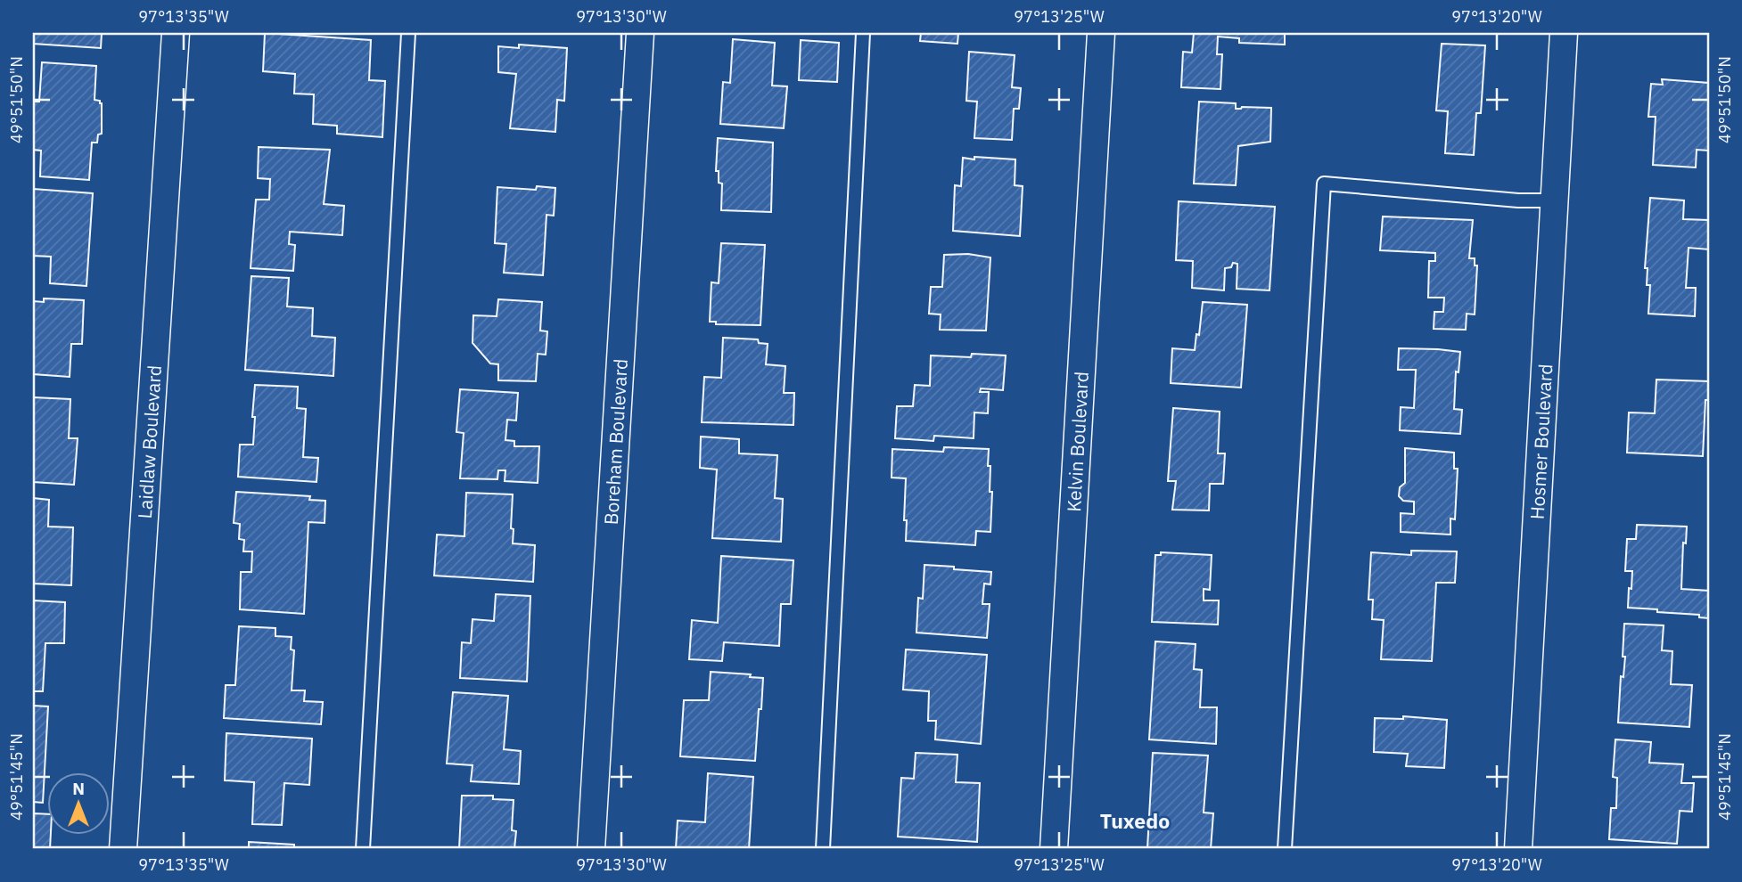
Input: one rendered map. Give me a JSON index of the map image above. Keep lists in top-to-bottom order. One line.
{"streets":{"street":["Laidlaw Boulevard","Boreham Boulevard","Kelvin Boulevard","Hosmer Boulevard"]},"districts":["Tuxedo"],"north":"top","coordinates":["97°13'35\"W","97°13'30\"W","97°13'25\"W","97°13'20\"W","49°51'50\"N","49°51'45\"N"]}
